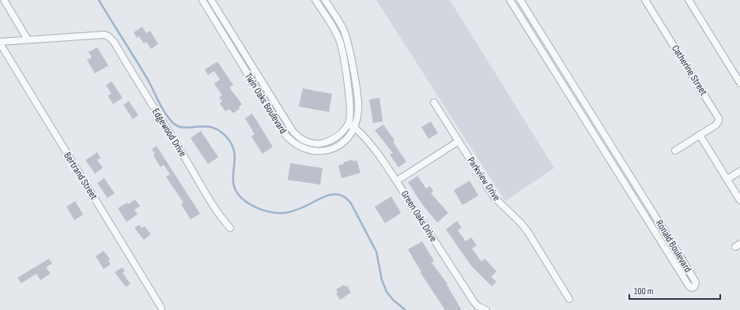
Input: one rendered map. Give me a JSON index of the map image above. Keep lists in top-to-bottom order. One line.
{"streets":{"street":["Catherine Street","Twin Oaks Boulevard","Edgewood Drive","Bertrand Street","Parkview Drive","Green Oaks Drive","Ronald Boulevard"]},"crossings":[["Twin Oaks Boulevard","Green Oaks Drive"]],"scale_bar":"100 m"}
